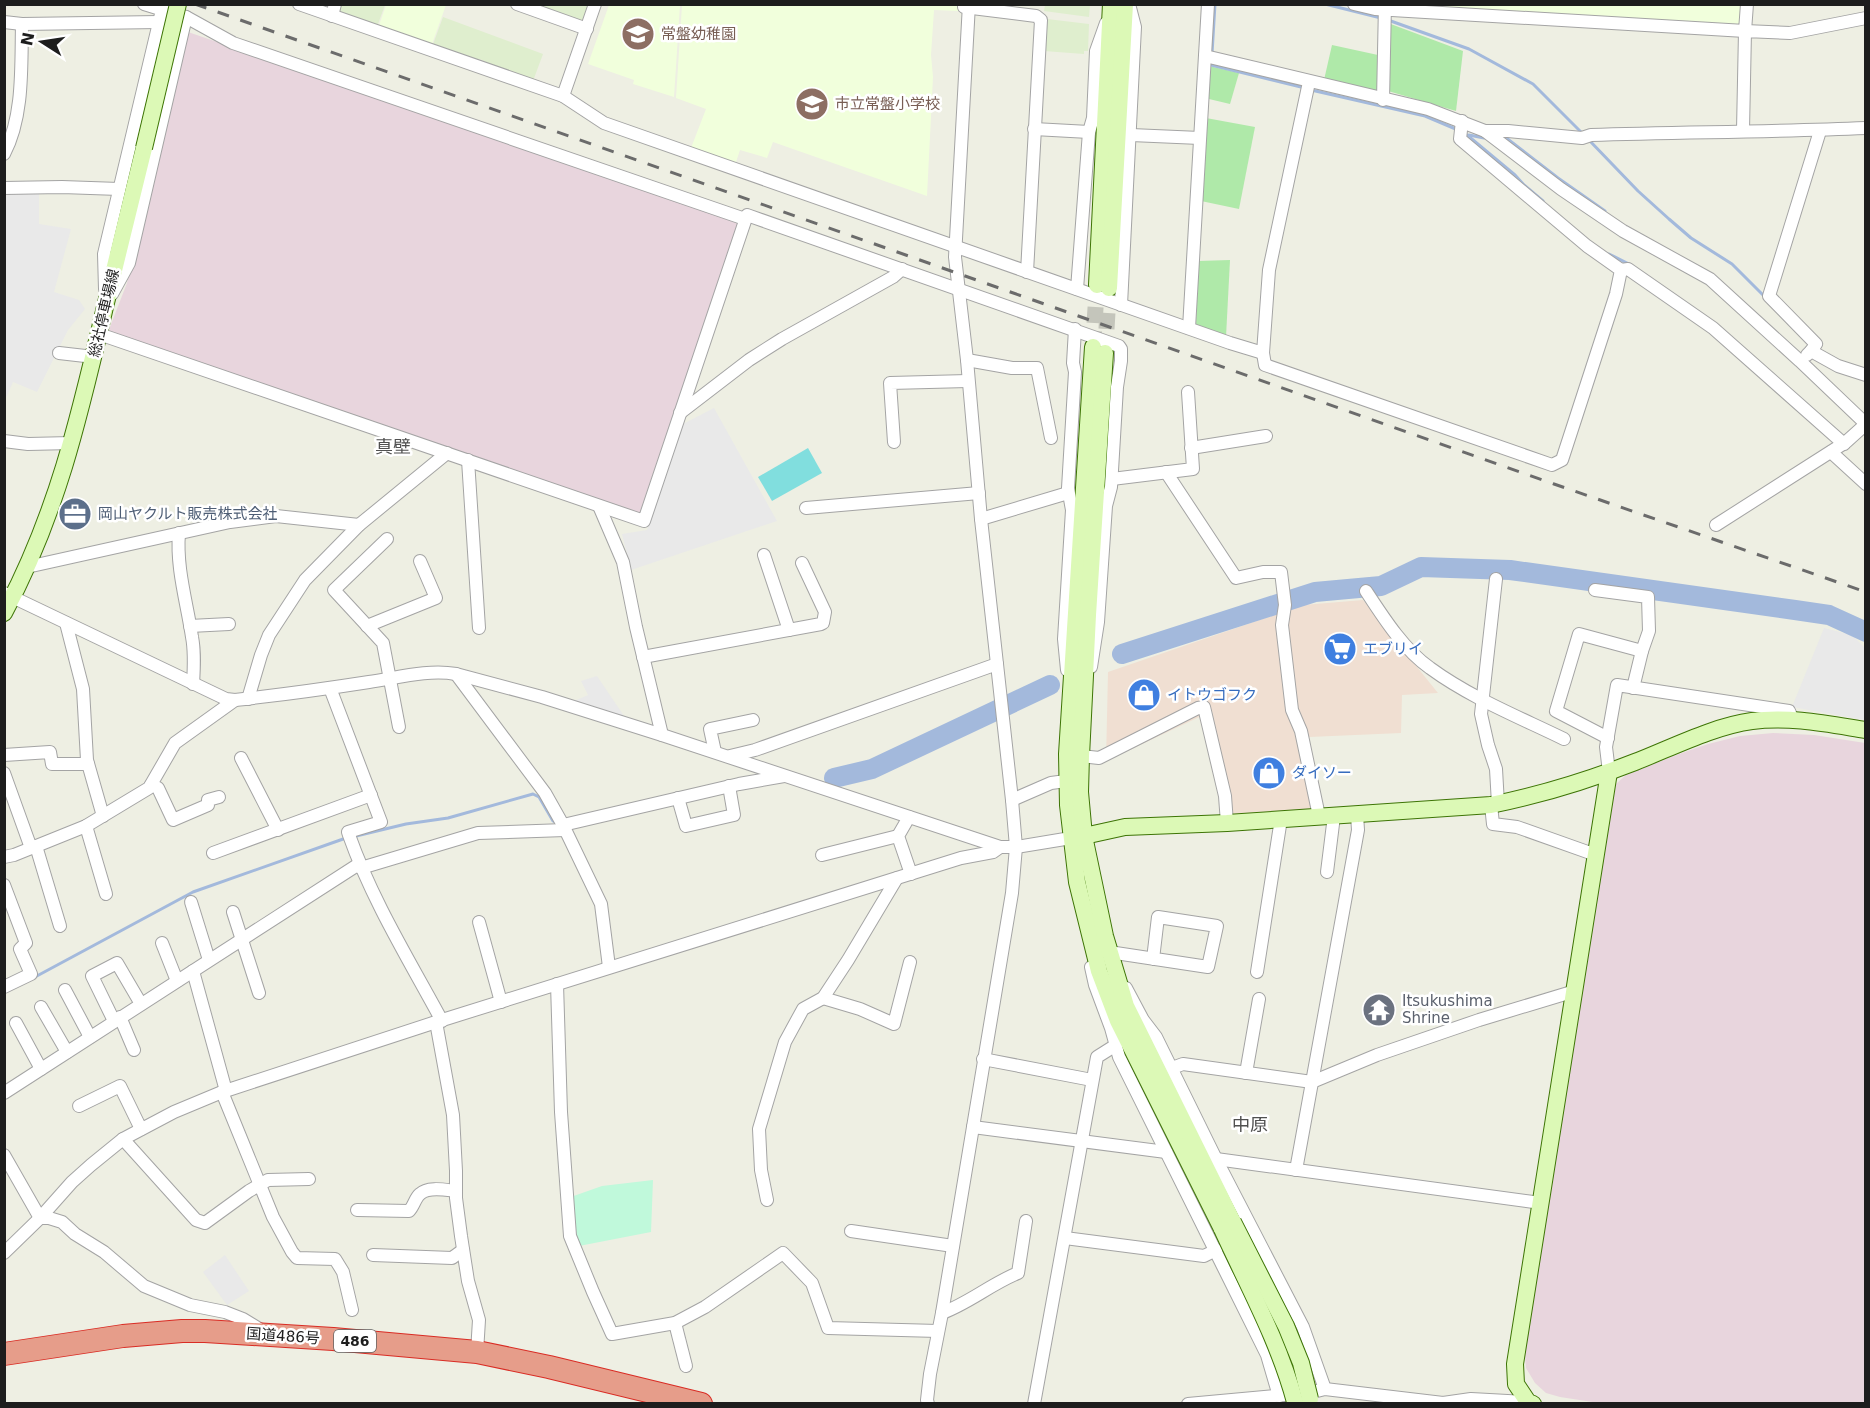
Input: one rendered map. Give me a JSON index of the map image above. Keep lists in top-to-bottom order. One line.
{"streets":{"highway":["国道486号","486"],"street":["総社停車場線"]},"districts":["真壁","中原"],"places":{"school or university":["常盤幼稚園","市立常盤小学校"],"office":["岡山ヤクルト販売株式会社"],"supermarket":["エブリイ"],"shop":["イトウゴフク","ダイソー"],"temple":["Itsukushima Shrine"]},"north":"left"}
